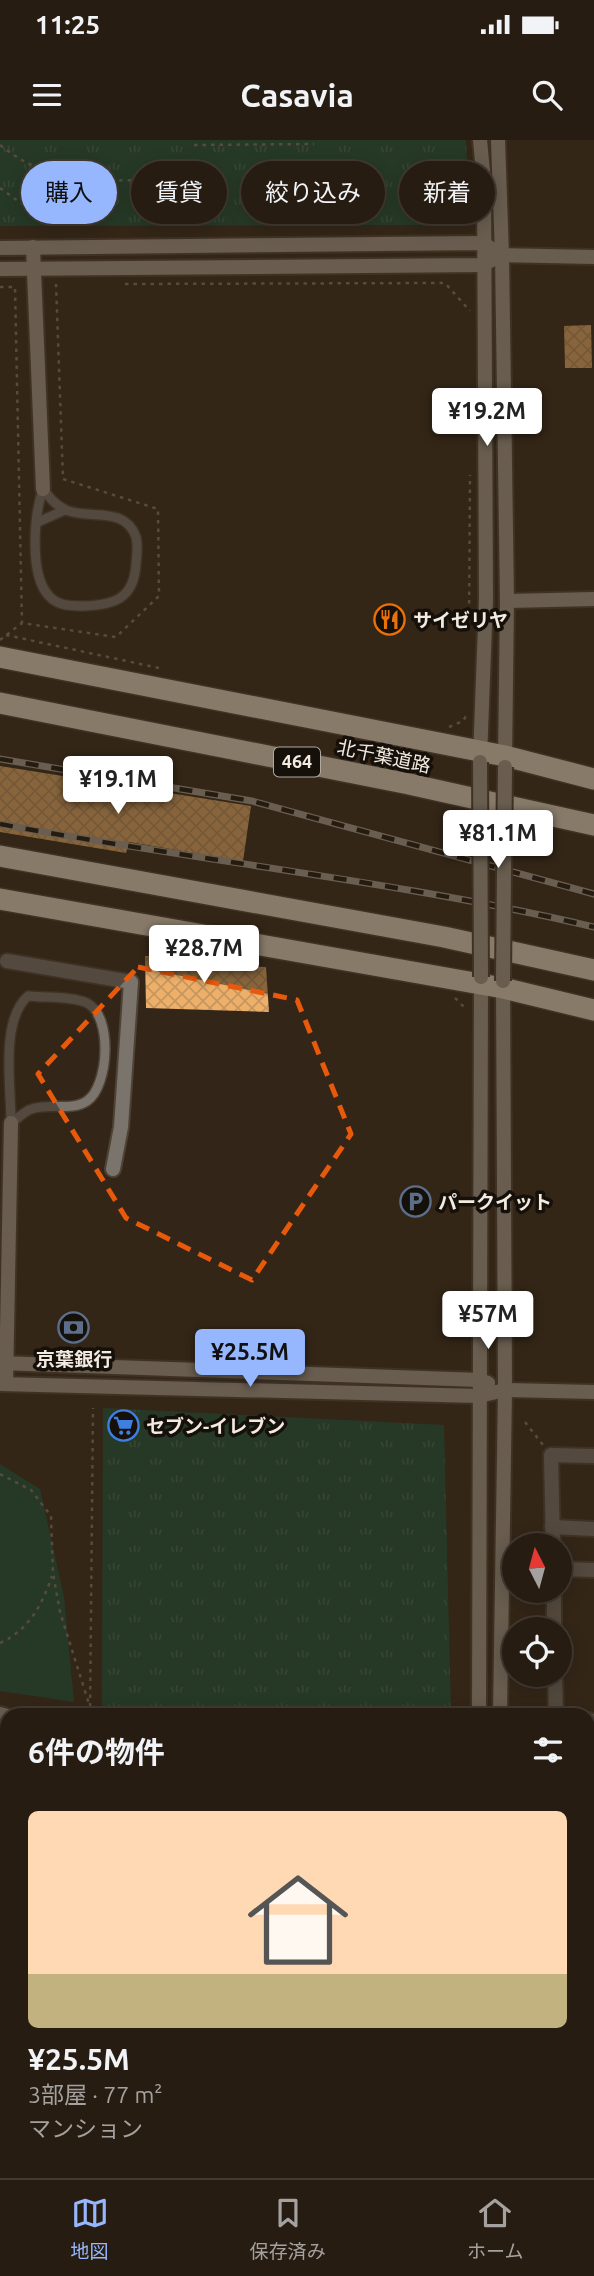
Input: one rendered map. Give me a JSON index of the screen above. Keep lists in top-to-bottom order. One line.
{"streets":{"highway":["北千葉道路","464"]},"places":{"restaurant":["サイゼリヤ"],"parking":["パークイット"],"bank":["京葉銀行"],"supermarket":["セブン-イレブン"]},"north":"top","page":{"status":"11:25","header":"Casavia","chip":["購入","賃貸","絞り込み","新着"],"price":["¥19.2M","¥19.1M","¥81.1M","¥28.7M","¥57M","¥25.5M"],"heading":"6件の物件","list":[{"name":"¥25.5M","note":"3部屋 · 77 m² · マンション"}],"tabs":["地図","保存済み","ホーム"]}}
